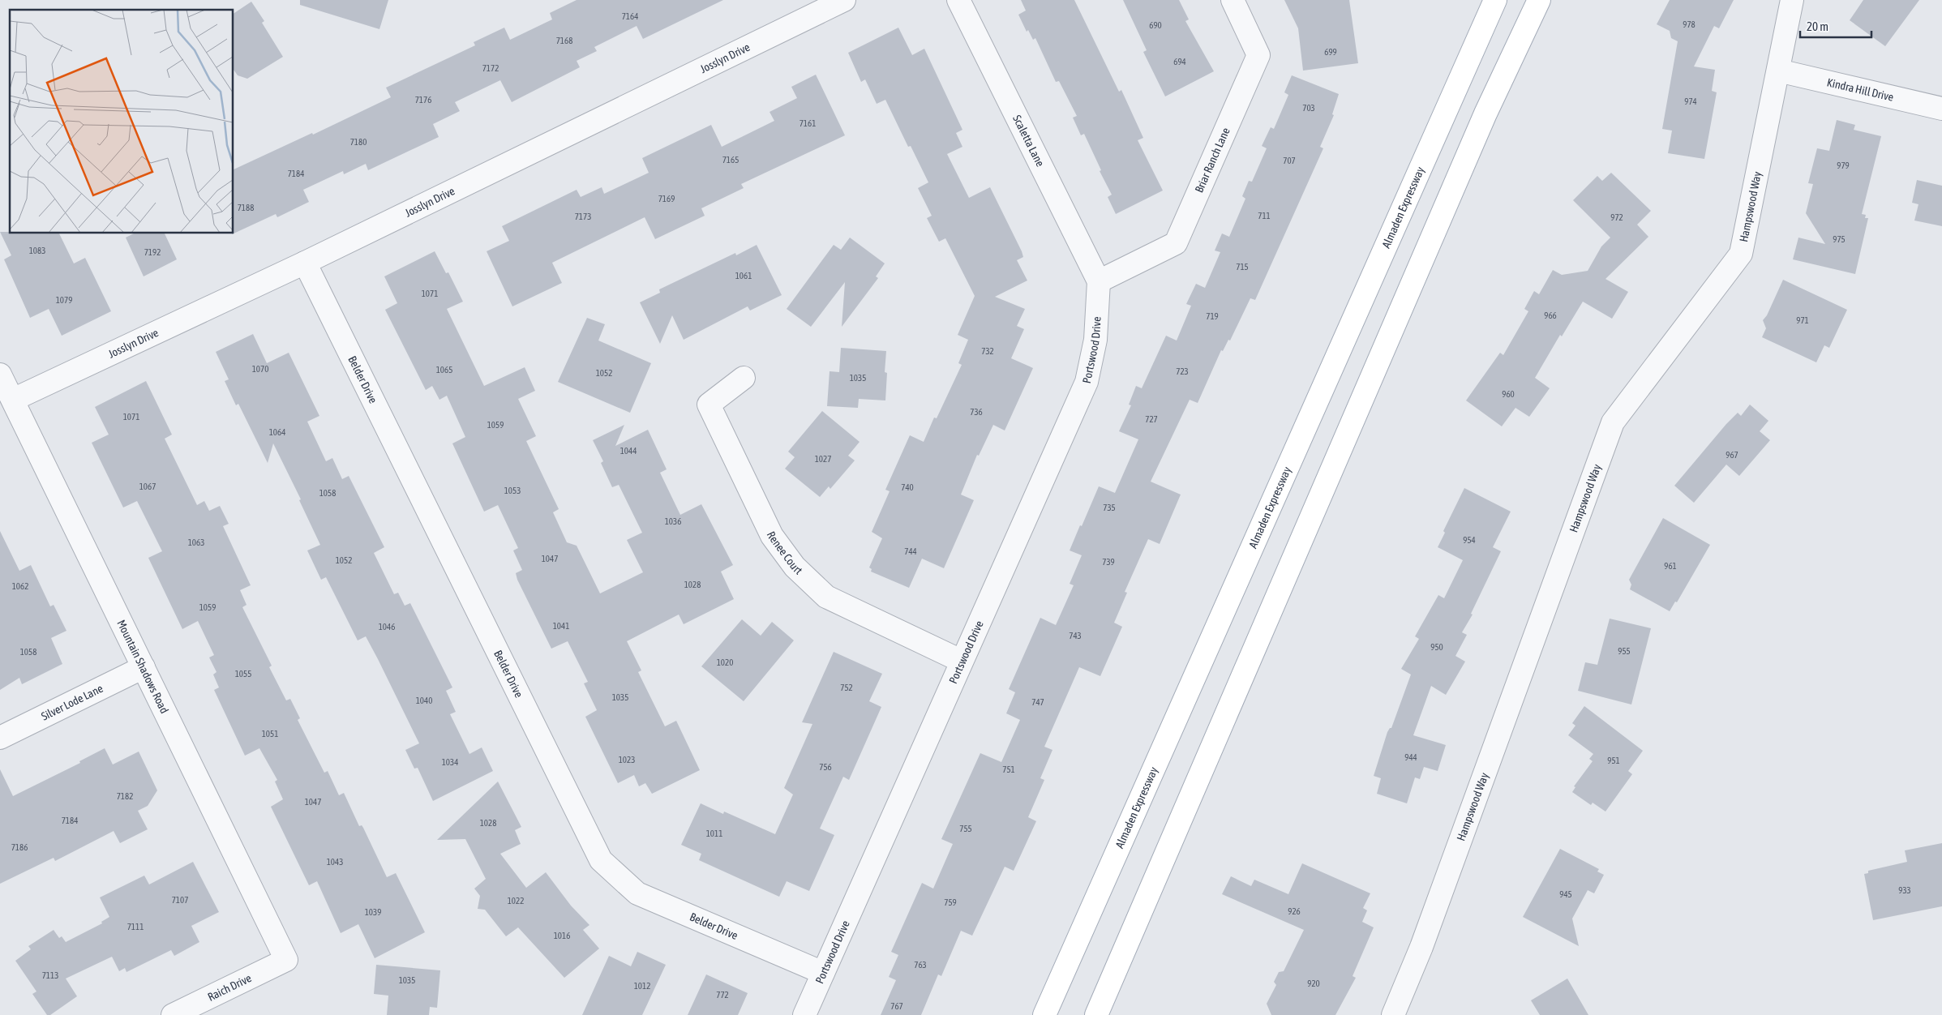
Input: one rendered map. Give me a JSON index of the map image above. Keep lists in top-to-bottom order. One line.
{"streets":{"main road":["Almaden Expressway"],"street":["Josslyn Drive","Kindra Hill Drive","Scaletta Lane","Briar Ranch Lane","Hampswood Way","Portswood Drive","Belder Drive","Renee Court","Mountain Shadows Road","Silver Lode Lane","Raich Drive"]},"crossings":[["Josslyn Drive","Belder Drive"],["Josslyn Drive","Mountain Shadows Road"],["Kindra Hill Drive","Hampswood Way"],["Scaletta Lane","Briar Ranch Lane"],["Scaletta Lane","Portswood Drive"],["Briar Ranch Lane","Portswood Drive"],["Portswood Drive","Belder Drive"],["Portswood Drive","Renee Court"],["Mountain Shadows Road","Silver Lode Lane"],["Mountain Shadows Road","Raich Drive"]],"house_numbers":["7164","978","690","7168","699","694","7172","7176","974","703","7161","7180","7165","707","979","7184","7169","7188","711","7173","972","975","1083","7192","715","1061","1071","1079","966","719","971","732","1070","1065","723","1052","1035","960","736","1071","727","1059","1064","1044","967","1027","1067","740","1053","1058","735","1036","954","1063","744","1047","1052","739","961","1028","1062","1059","1041","1046","743","950","955","1058","1020","1055","752","1035","1040","747","1051","944","1023","951","1034","756","751","7182","1047","7184","1028","755","1011","7186","1043","933","945","7107","1022","759","926","1039","7111","1016","763","7113","1035","920","1012","772","767"],"scale_bar":"20 m"}
